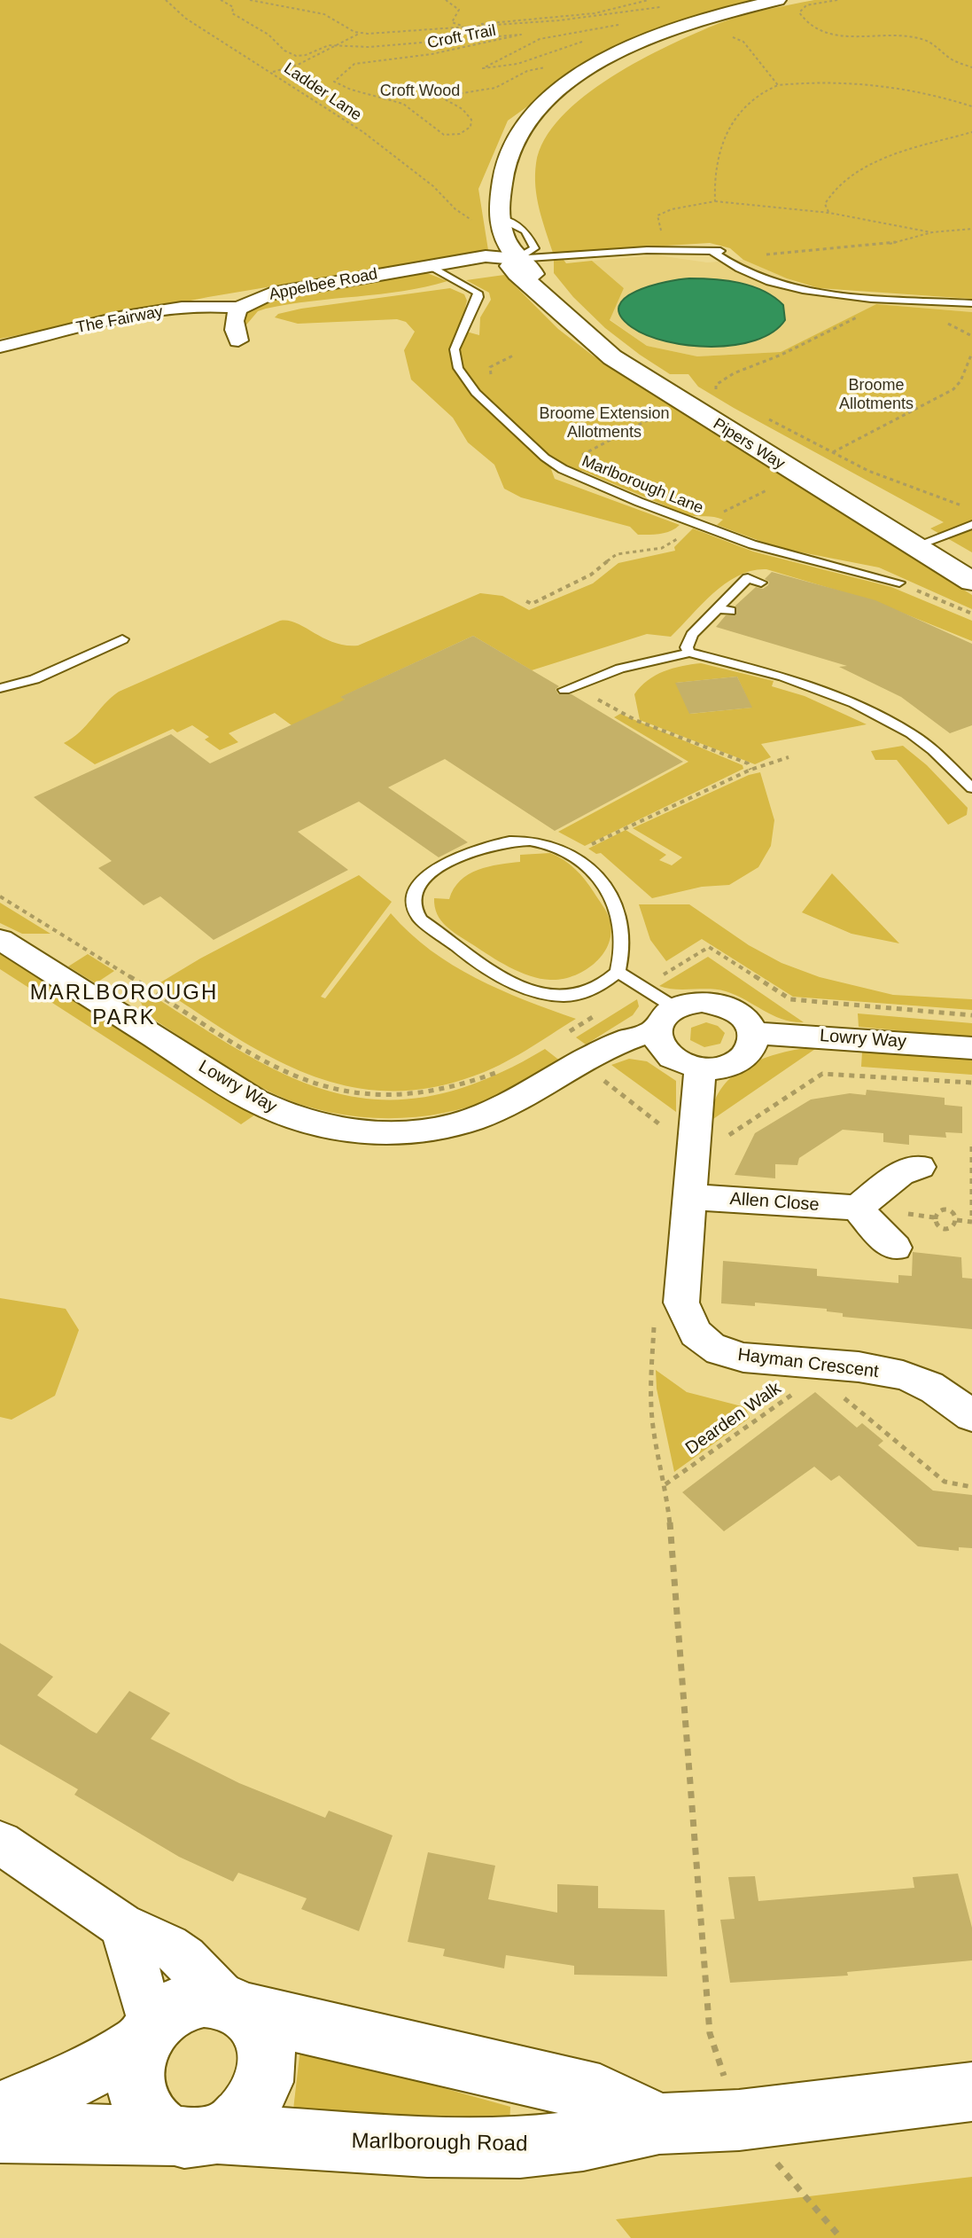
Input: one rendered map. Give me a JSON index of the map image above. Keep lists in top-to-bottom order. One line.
{"streets":{"main road":["Pipers Way","Marlborough Road"],"street":["Appelbee Road","The Fairway","Lowry Way","Allen Close","Hayman Crescent"],"lane":["Marlborough Lane"],"path":["Croft Trail","Ladder Lane","Dearden Walk"]},"crossings":[["Appelbee Road","The Fairway"],["Appelbee Road","Pipers Way"],["Appelbee Road","Marlborough Lane"],["Lowry Way","Hayman Crescent"],["Allen Close","Hayman Crescent"],["Hayman Crescent","Dearden Walk"]],"districts":["MARLBOROUGH PARK"],"parks":["Croft Wood","Broome Allotments","Broome Extension Allotments"]}
